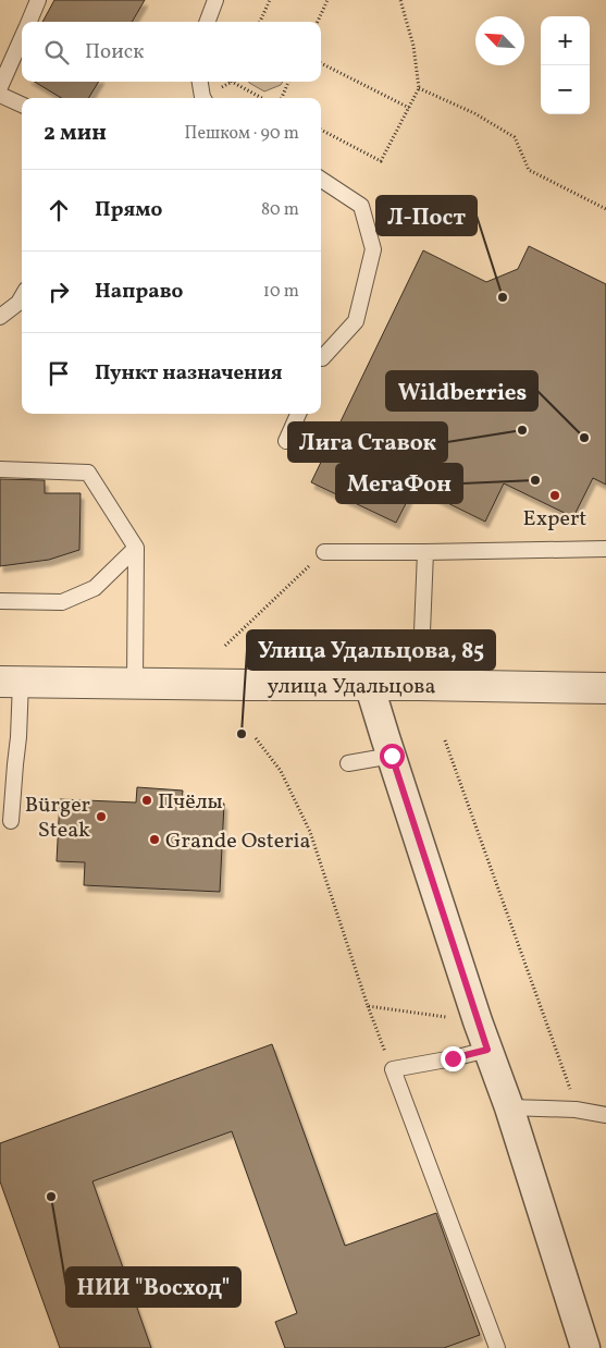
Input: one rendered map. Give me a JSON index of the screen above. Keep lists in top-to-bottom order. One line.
{"streets":{"street":["улица Удальцова"]},"places":["Л-Пост","Лига Ставок","Wildberries","МегаФон","Expert","Улица Удальцова, 85","Пчёлы","Bürger Steak","Grande Osteria","НИИ \"Восход\""],"north":"top left","page":{"map_buttons":["+","−"],"search":"Поиск","heading":["2 мин","Пешком · 90 m"],"list":[["Прямо","80 m"],["Направо","10 m"],"Пункт назначения"]}}
